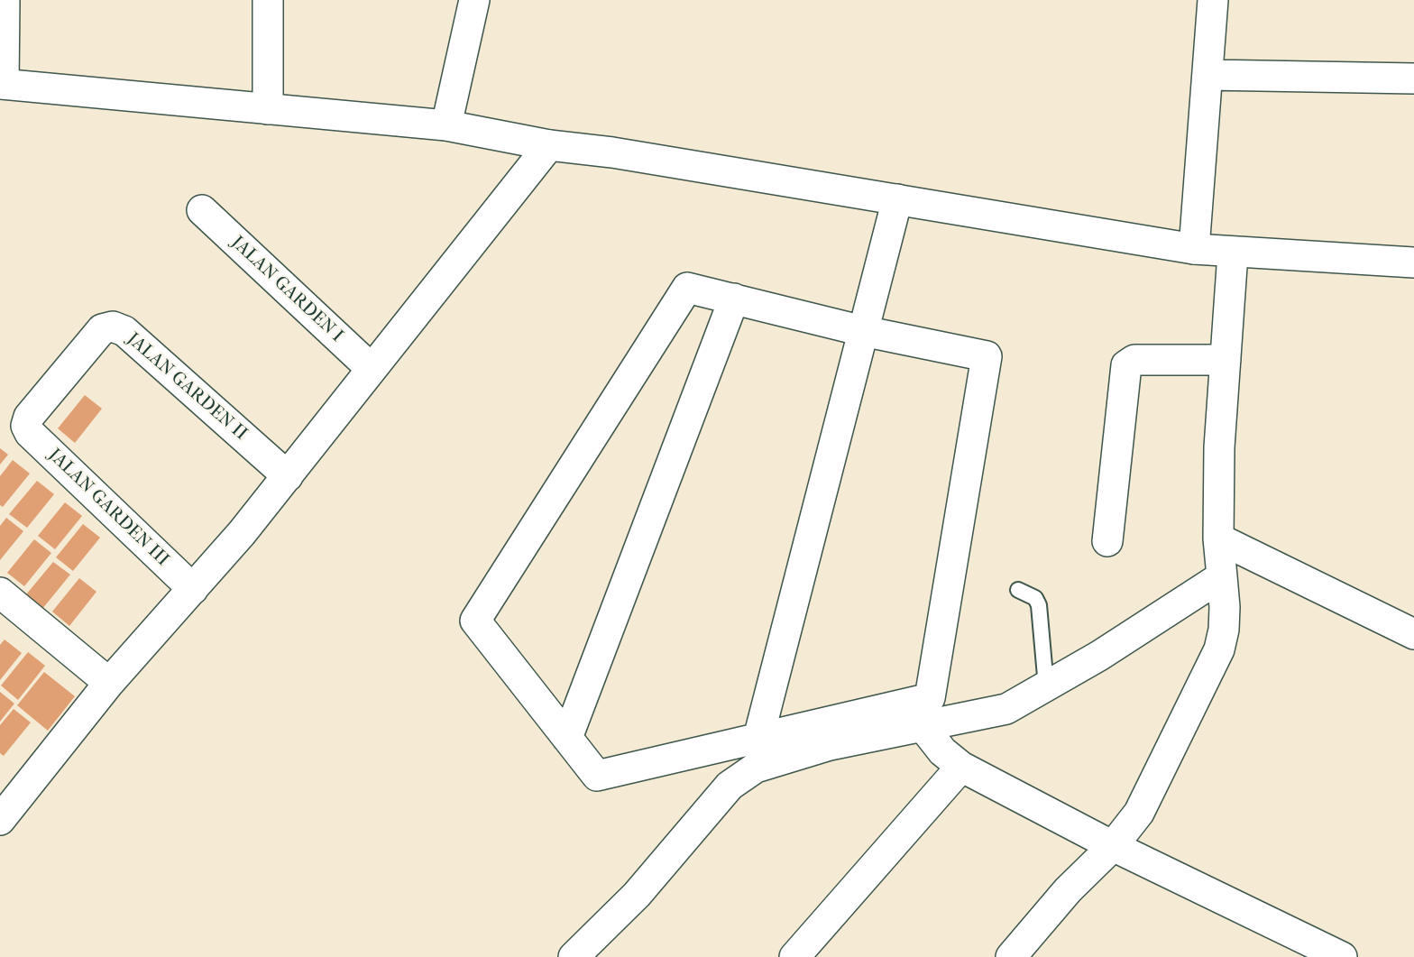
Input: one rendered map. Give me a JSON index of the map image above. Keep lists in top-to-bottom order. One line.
{"streets":{"street":["JALAN GARDEN I","JALAN GARDEN II","JALAN GARDEN III"]},"crossings":[["JALAN GARDEN II","JALAN GARDEN III"]]}
